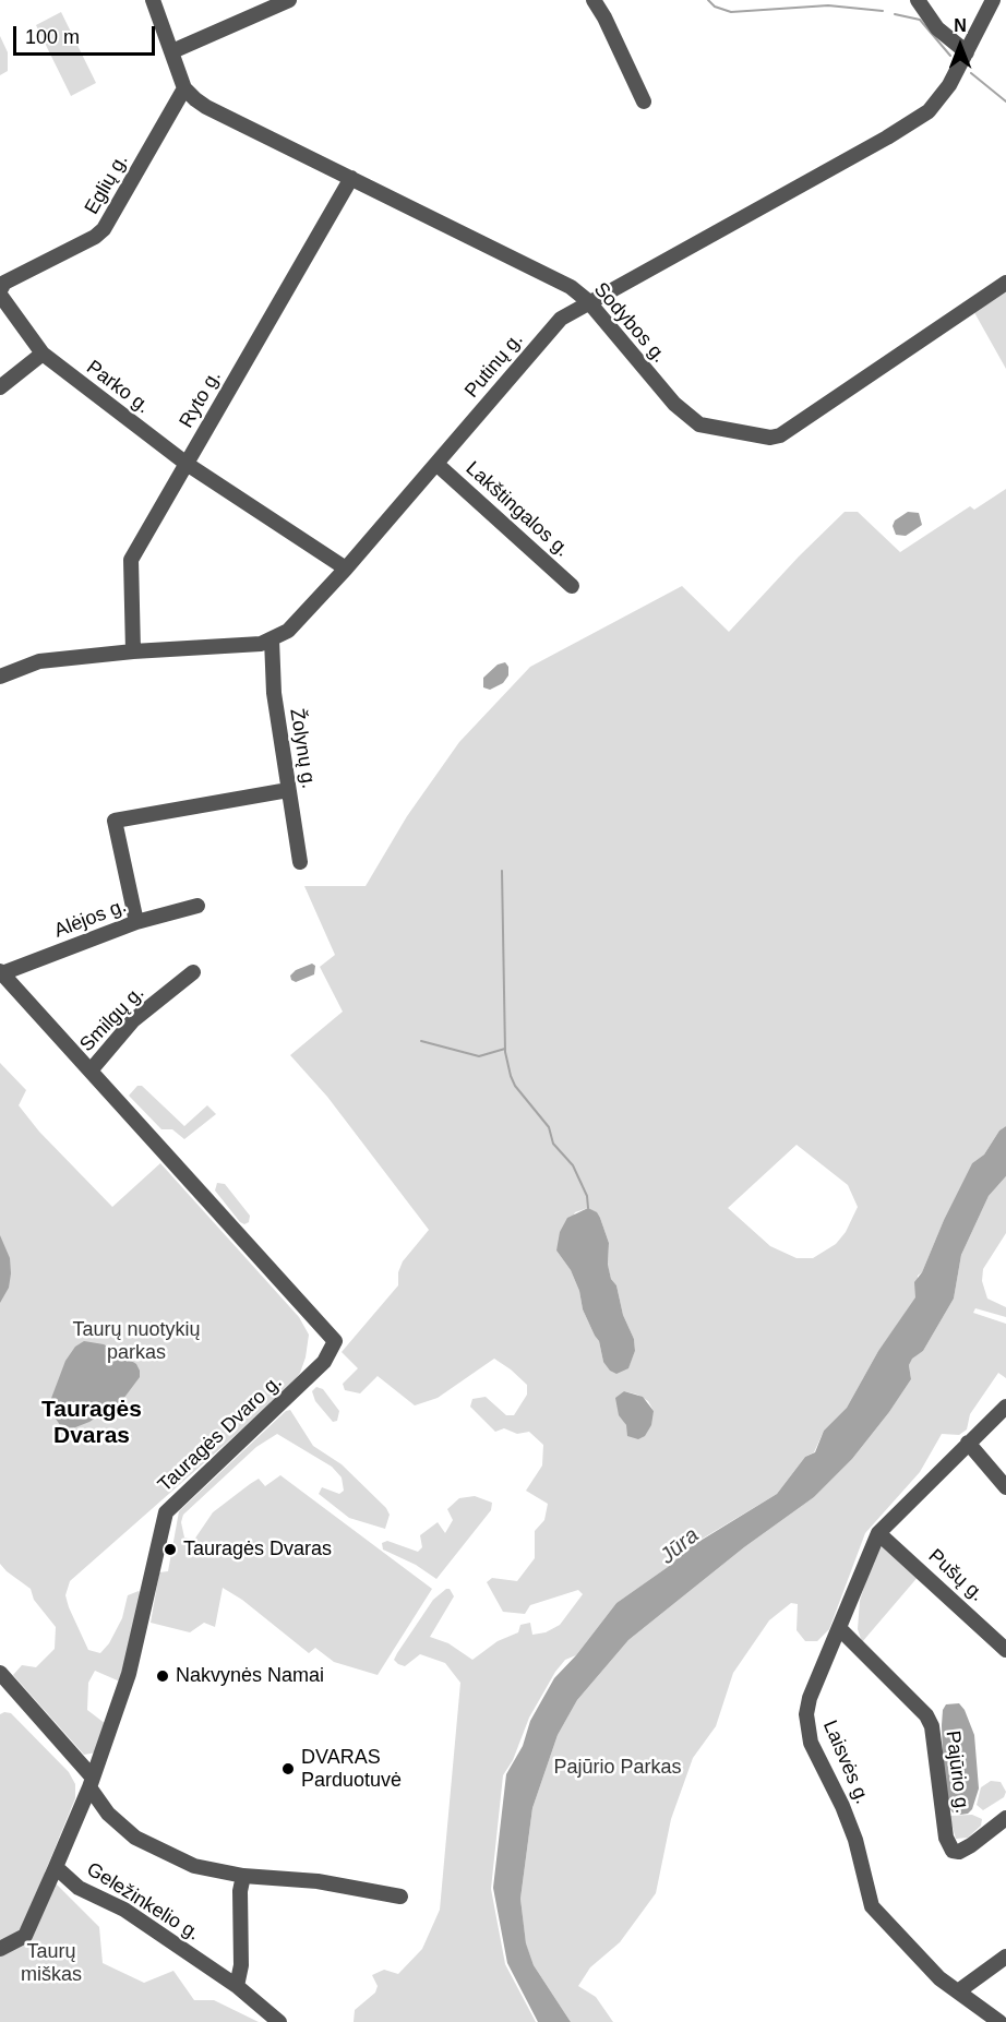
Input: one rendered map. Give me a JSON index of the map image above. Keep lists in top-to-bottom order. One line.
{"streets":{"street":["Eglių g.","Sodybos g.","Putinų g.","Parko g.","Ryto g.","Lakštingalos g.","Žolynų g.","Alėjos g.","Smilgų g.","Tauragės Dvaro g.","Pušų g.","Laisvės g.","Pajūrio g.","Geležinkelio g."]},"crossings":[["Eglių g.","Sodybos g."],["Eglių g.","Parko g."],["Sodybos g.","Putinų g."],["Sodybos g.","Ryto g."],["Putinų g.","Parko g."],["Putinų g.","Ryto g."],["Putinų g.","Lakštingalos g."],["Putinų g.","Žolynų g."],["Parko g.","Ryto g."],["Alėjos g.","Tauragės Dvaro g."],["Smilgų g.","Tauragės Dvaro g."],["Tauragės Dvaro g.","Geležinkelio g."],["Pušų g.","Laisvės g."],["Laisvės g.","Pajūrio g."]],"districts":["Tauragės Dvaras"],"water":["Jūra"],"parks":["Taurų nuotykių parkas","Pajūrio Parkas","Taurų miškas"],"places":["Tauragės Dvaras","Nakvynės Namai","DVARAS Parduotuvė"],"scale_bar":"100 m","north":"top"}
